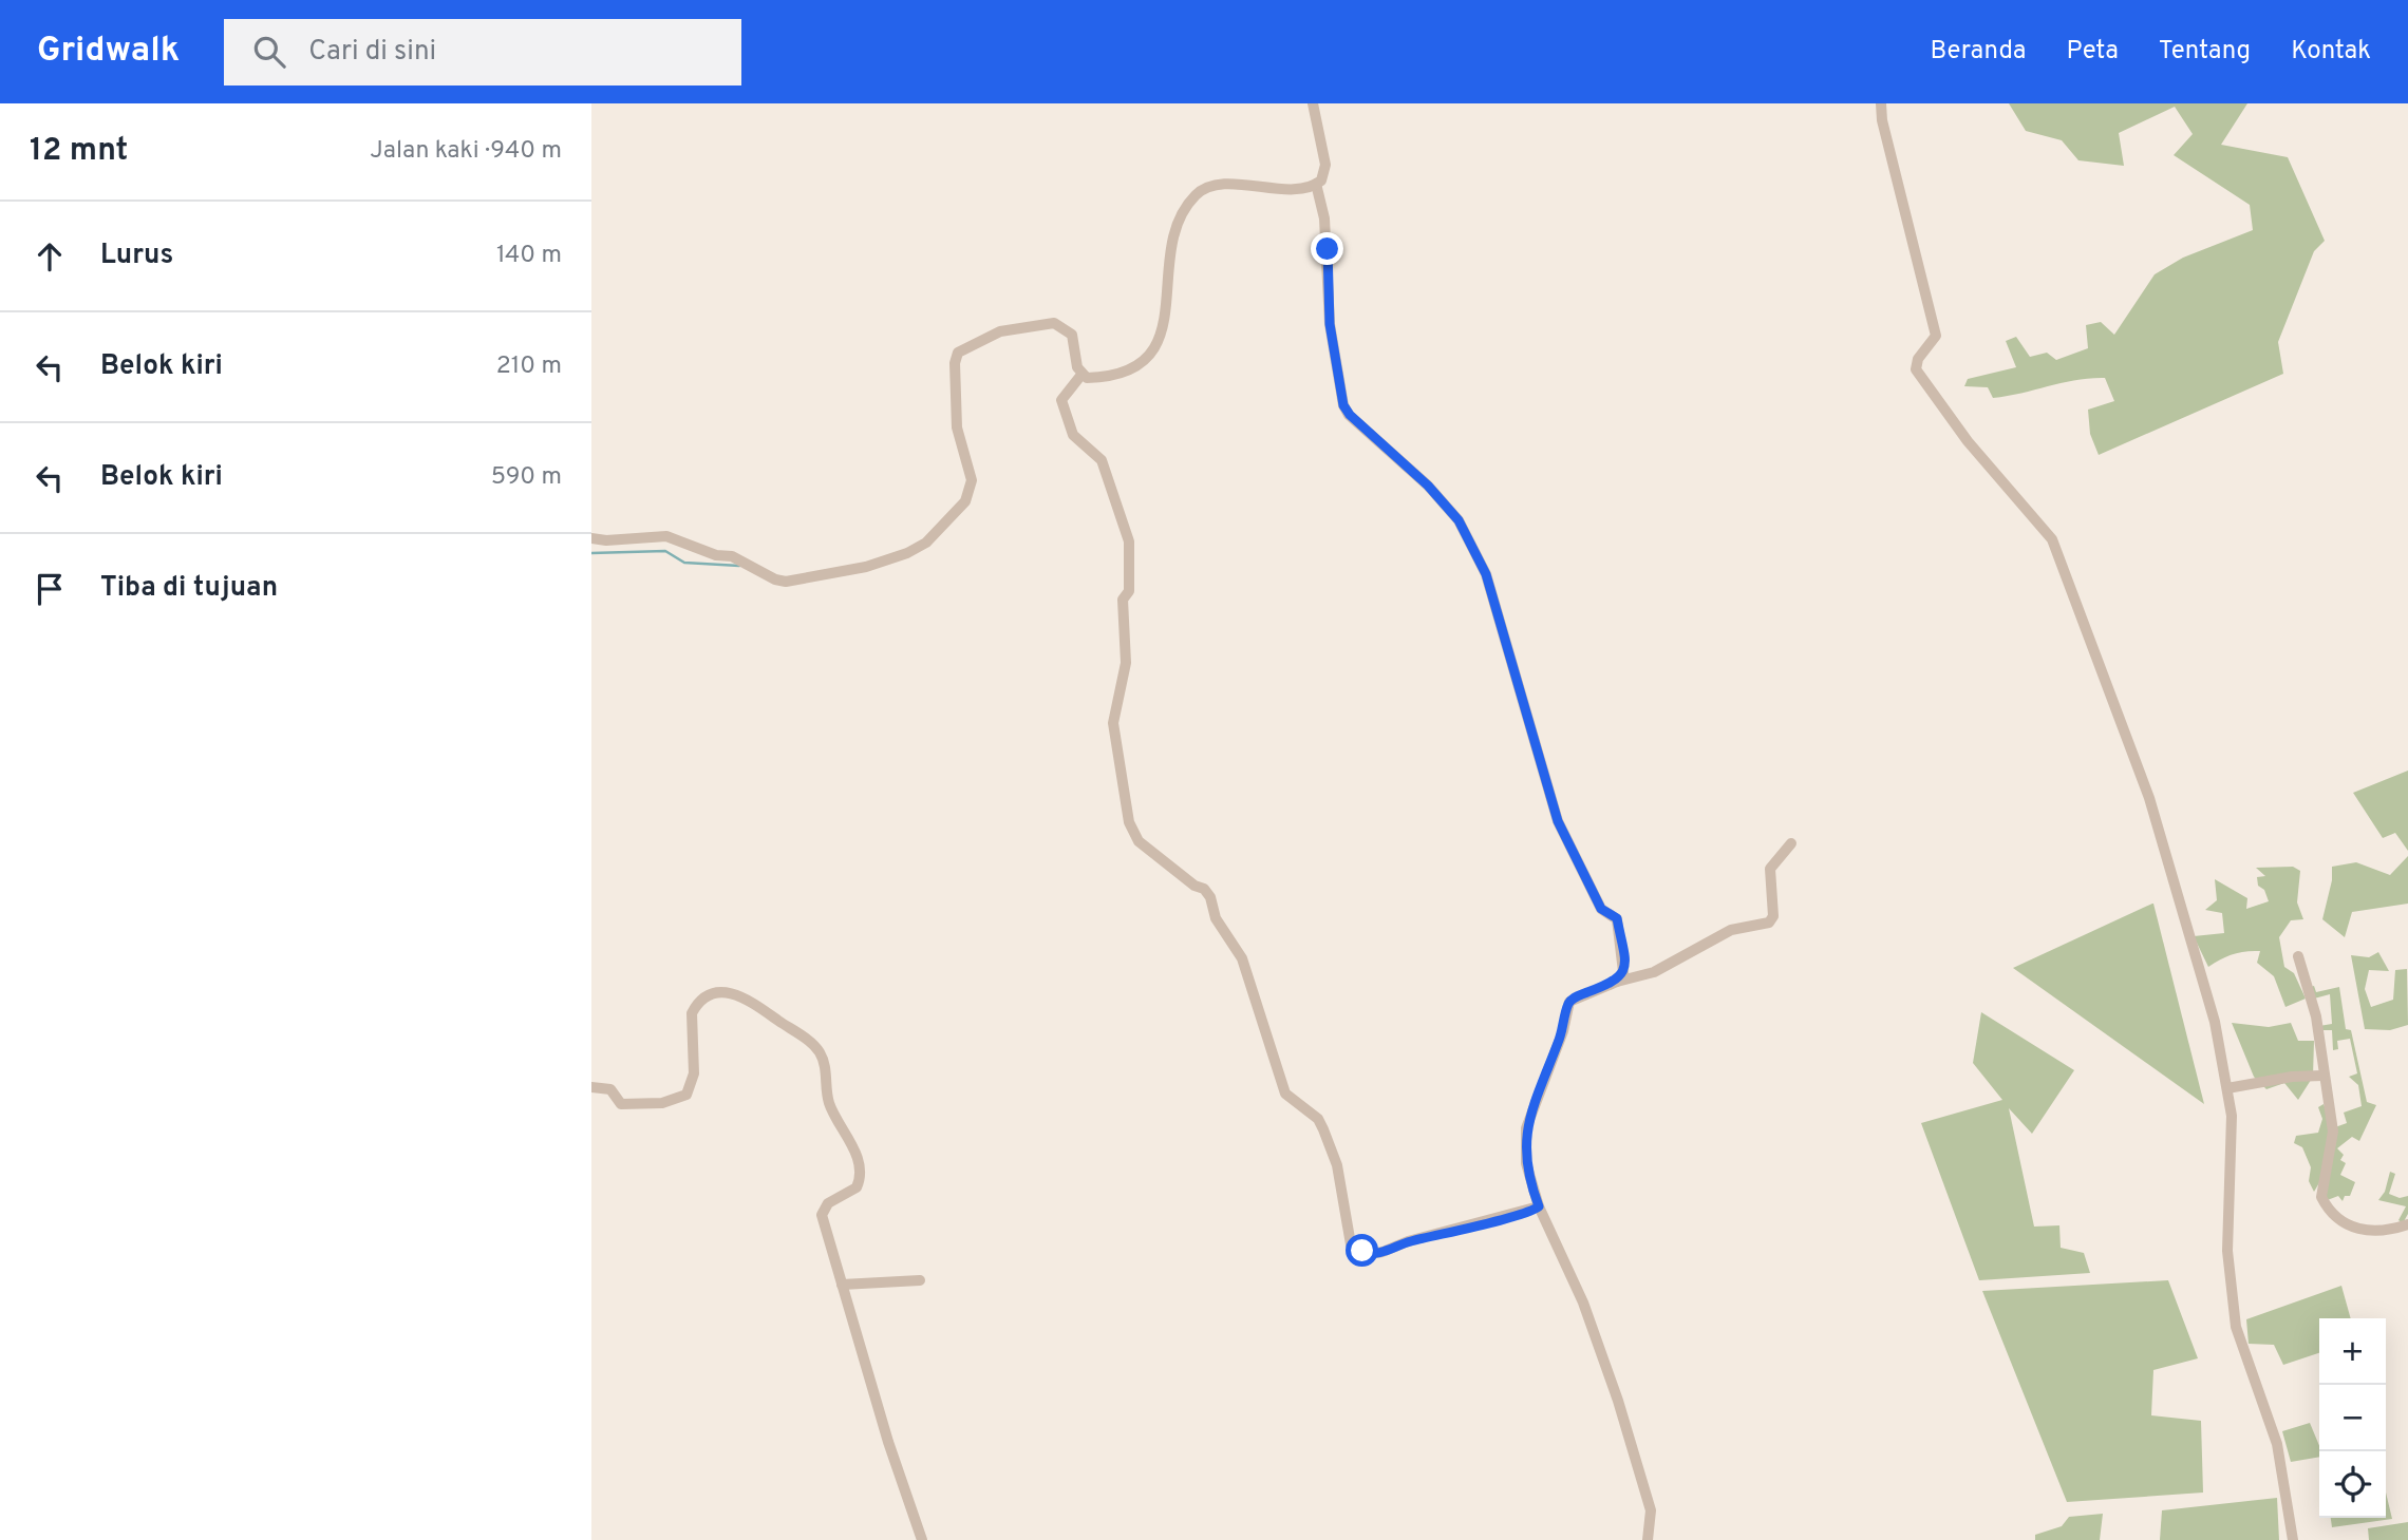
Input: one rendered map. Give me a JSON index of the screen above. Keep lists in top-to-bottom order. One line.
{"page":{"header":"Gridwalk","search":"Cari di sini","nav":["Beranda","Peta","Tentang","Kontak"],"heading":["12 mnt","Jalan kaki · 940 m"],"list":[["Lurus","140 m"],["Belok kiri","210 m"],["Belok kiri","590 m"],"Tiba di tujuan"],"map_buttons":["+","−"]}}
